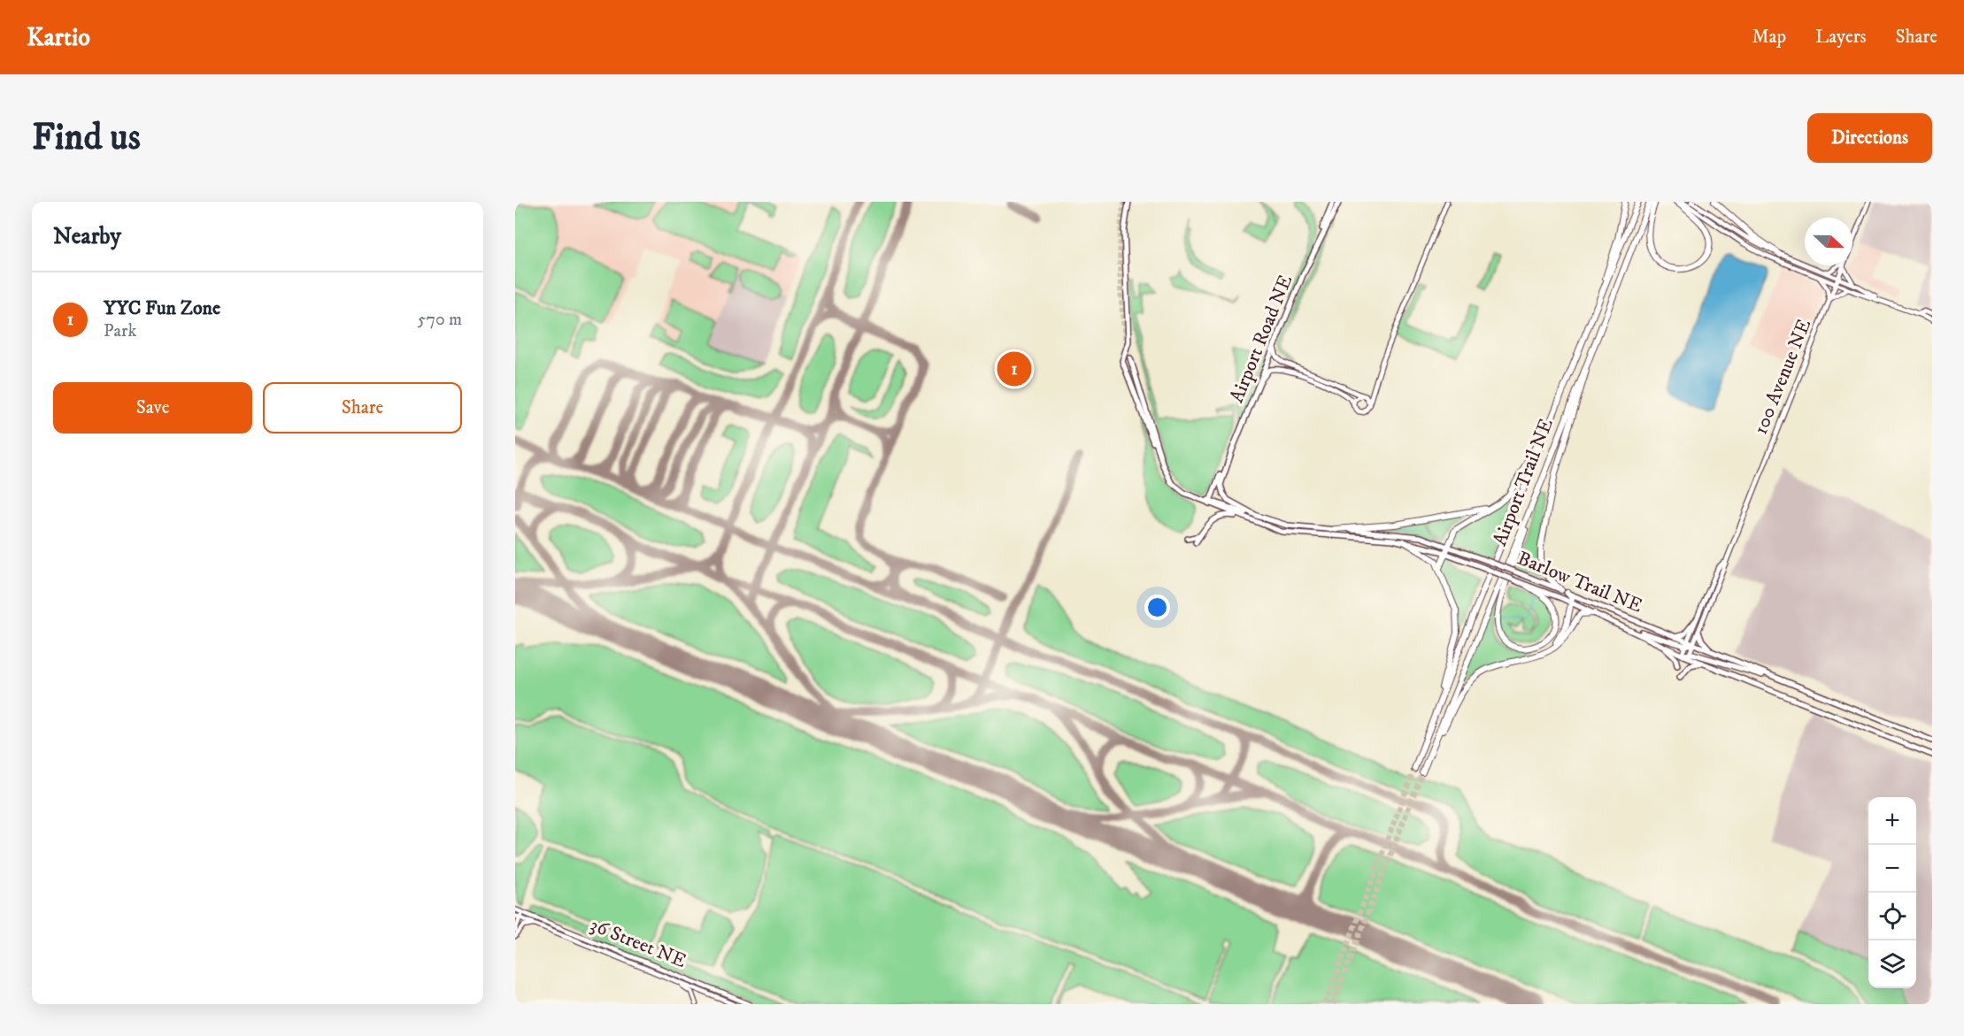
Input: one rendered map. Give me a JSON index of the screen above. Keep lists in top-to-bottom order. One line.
{"streets":{"highway":["Airport Trail NE"],"main road":["Airport Road NE","Barlow Trail NE"],"street":["100 Avenue NE","36 Street NE"]},"crossings":[["Airport Road NE","Barlow Trail NE"],["100 Avenue NE","Barlow Trail NE"]],"north":"right","page":{"header":"Kartio","nav":["Map","Layers","Share"],"buttons":["Directions",["Save","Share"]],"title":"Find us","heading":"Nearby","list":[{"mark":"1","name":"YYC Fun Zone","note":"Park","value":"570 m"}],"pins":"1","map_buttons":["+","−"]}}
